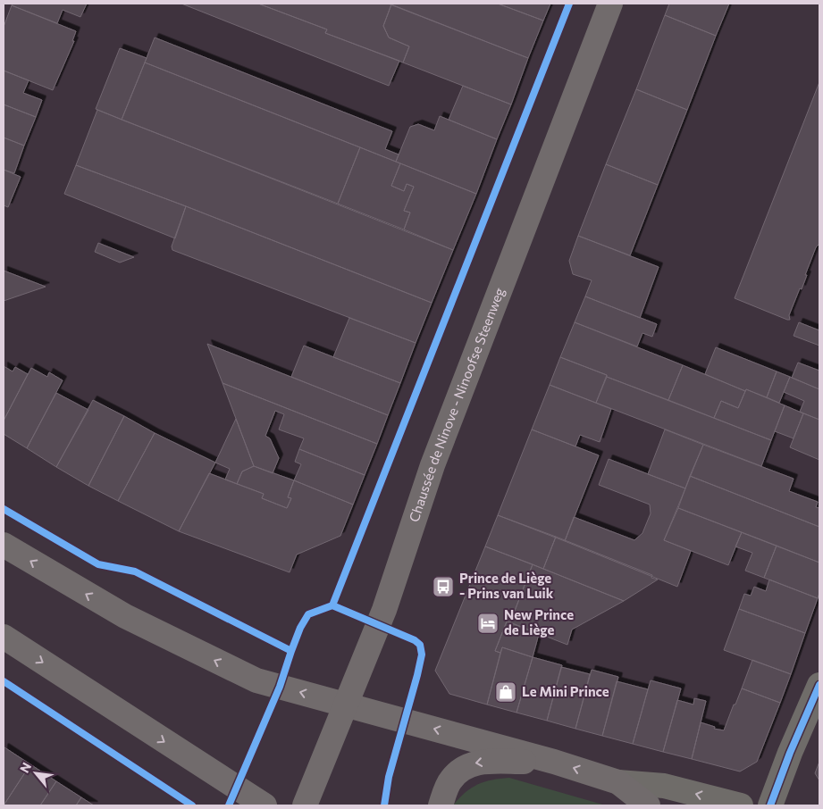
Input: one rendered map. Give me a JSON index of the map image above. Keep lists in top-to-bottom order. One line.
{"streets":{"main road":["Chaussée de Ninove - Ninoofse Steenweg"]},"places":{"bus stop":["Prince de Liège - Prins van Luik"],"hotel":["New Prince de Liège"],"shop":["Le Mini Prince"]},"north":"top left"}
